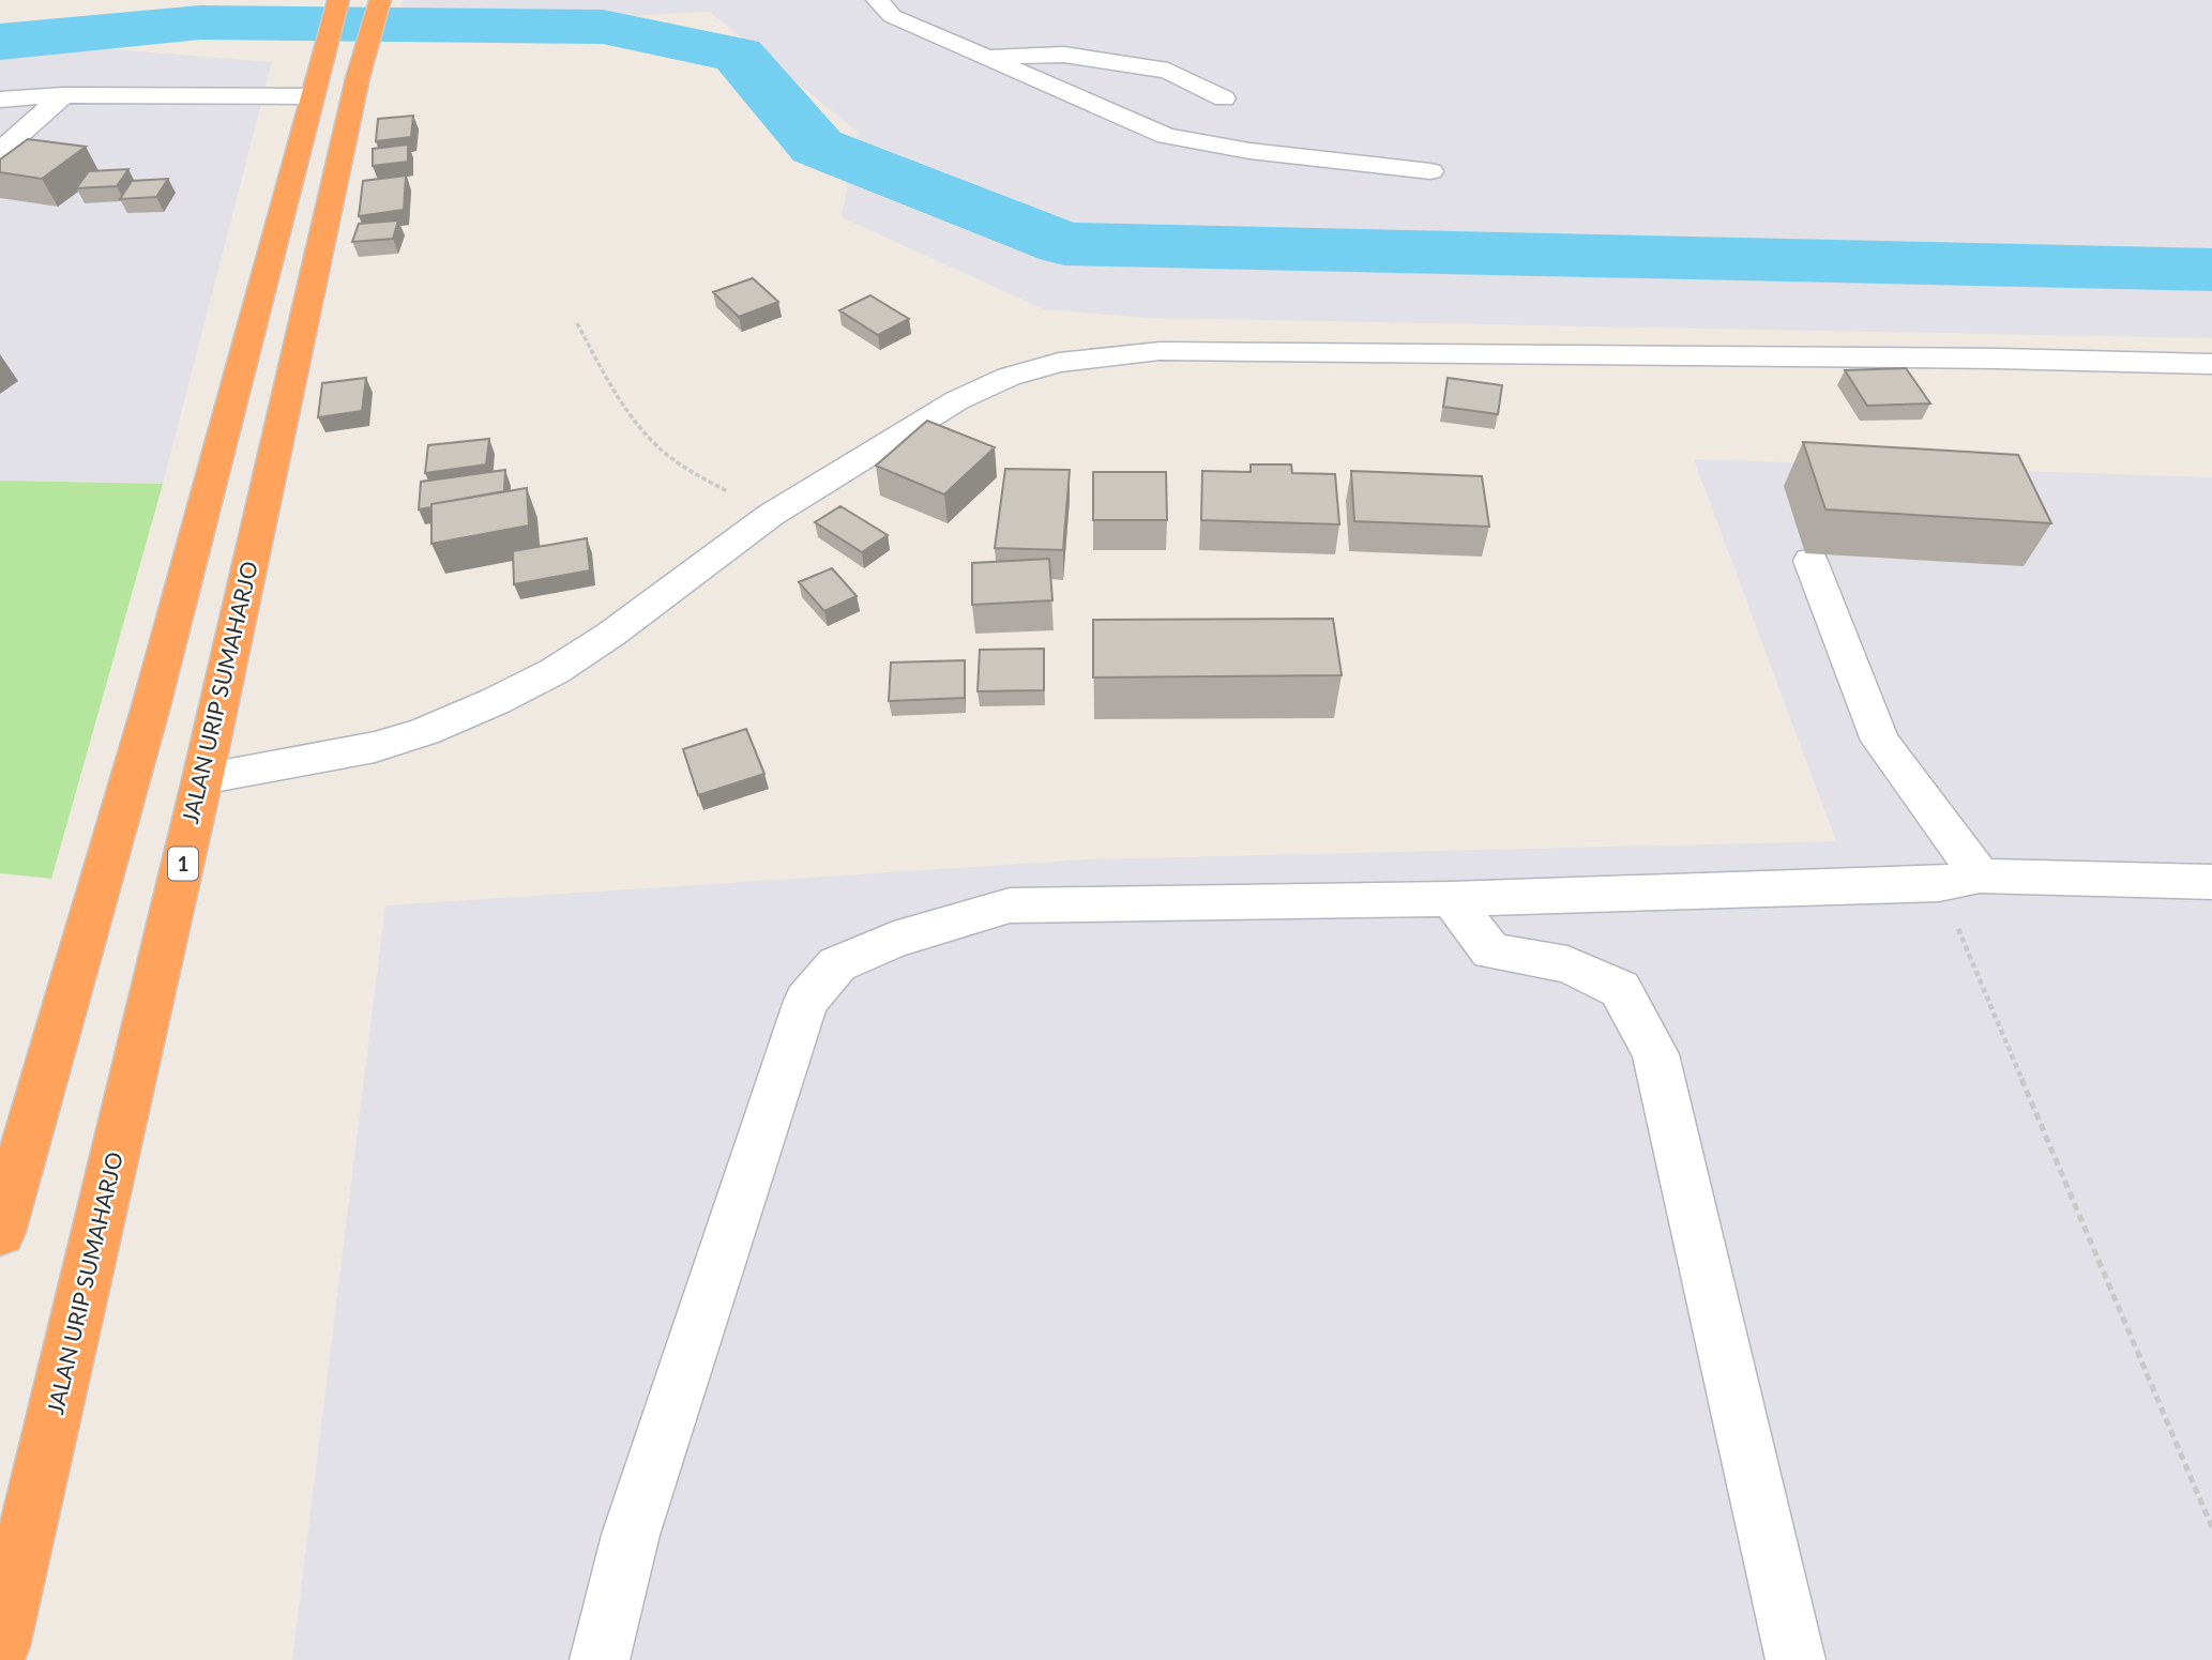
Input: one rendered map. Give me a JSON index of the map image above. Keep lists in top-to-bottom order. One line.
{"streets":{"highway":["JALAN URIP SUMAHARJO","1"]}}
